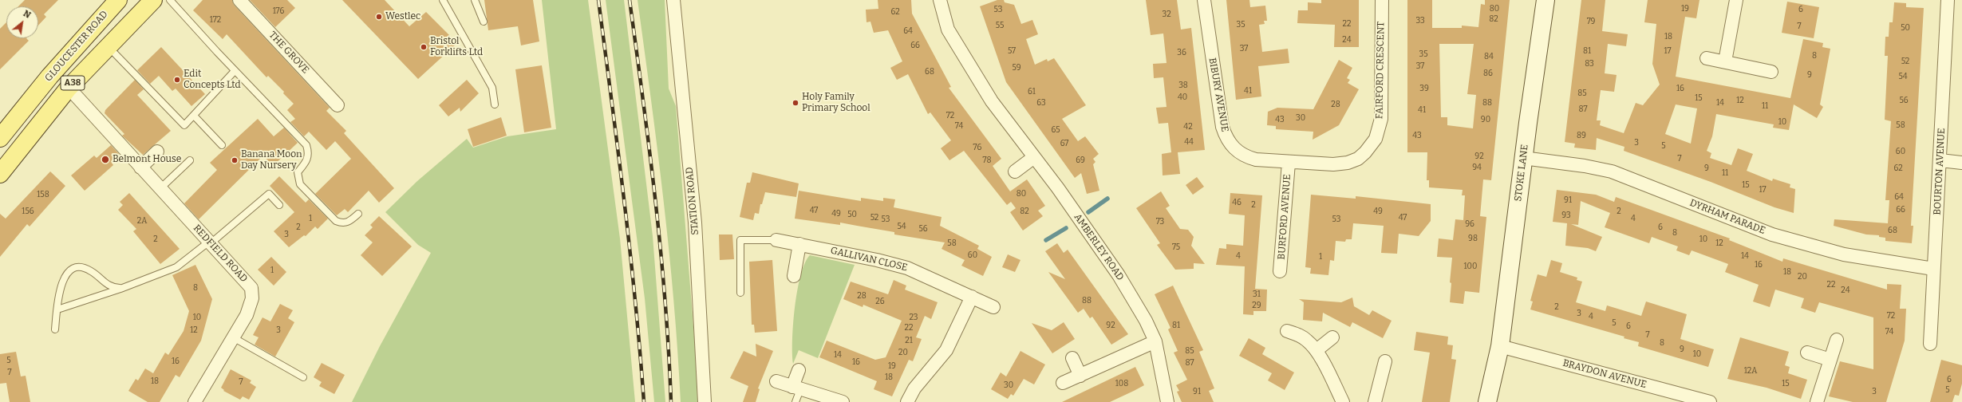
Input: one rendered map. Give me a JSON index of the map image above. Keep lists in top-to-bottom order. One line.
{"streets":{"main road":["GLOUCESTER ROAD","A38"],"street":["THE GROVE","FAIRFORD CRESCENT","BIBURY AVENUE","BOURTON AVENUE","STOKE LANE","STATION ROAD","BURFORD AVENUE","DYRHAM PARADE","AMBERLEY ROAD","REDFIELD ROAD","GALLIVAN CLOSE","BRAYDON AVENUE"]},"crossings":[["FAIRFORD CRESCENT","BIBURY AVENUE"],["FAIRFORD CRESCENT","BURFORD AVENUE"],["A38","REDFIELD ROAD"],["BIBURY AVENUE","BURFORD AVENUE"],["BOURTON AVENUE","DYRHAM PARADE"],["STOKE LANE","DYRHAM PARADE"],["STOKE LANE","BRAYDON AVENUE"]],"places":["Westlec","Bristol Forklifts Ltd","Edit Concepts Ltd","Holy Family Primary School","Belmont House","Banana Moon Day Nursery"],"house_numbers":["80","19","53","6","176","62","32","82","172","33","79","22","35","55","7","50","64","18","24","66","37","57","81","17","36","35","8","84","52","83","37","59","68","86","9","54","38","39","16","41","61","85","40","15","12","56","63","88","14","28","11","87","41","72","30","43","90","10","58","74","42","65","43","89","44","3","67","5","76","60","92","7","78","69","94","9","62","11","15","17","80","158","64","91","46","2","66","47","156","82","49","2","49","50","93","52","47","1","4","53","53","2A","73","96","54","2","6","56","68","8","3","98","2","10","58","12","75","60","4","14","1","16","100","1","18","20","22","8","24","31","28","88","26","29","2","3","72","4","10","23","5","92","81","6","22","12","3","74","7","21","8","9","85","20","10","14","5","16","16","87","19","12A","7","18","6","18","7","108","15","30","5","91","3"],"north":"top right"}
